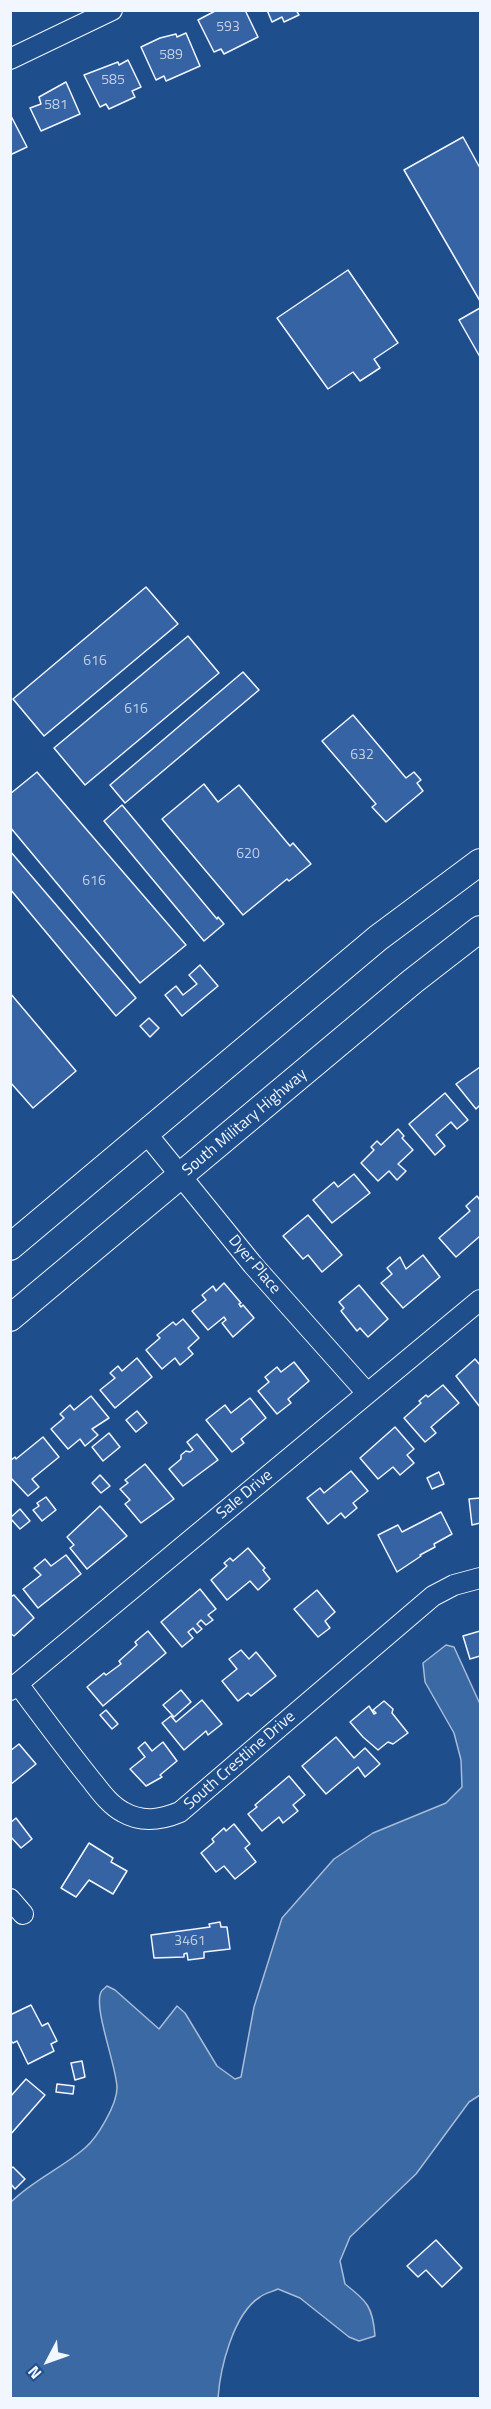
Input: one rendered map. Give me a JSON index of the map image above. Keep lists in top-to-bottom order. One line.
{"streets":{"main road":["South Military Highway"],"street":["Dyer Place","Sale Drive","South Crestline Drive"]},"crossings":[["South Military Highway","Dyer Place"],["Dyer Place","Sale Drive"],["Sale Drive","South Crestline Drive"]],"house_numbers":["593","589","585","581","616","616","632","620","616","3461"],"north":"bottom left"}
